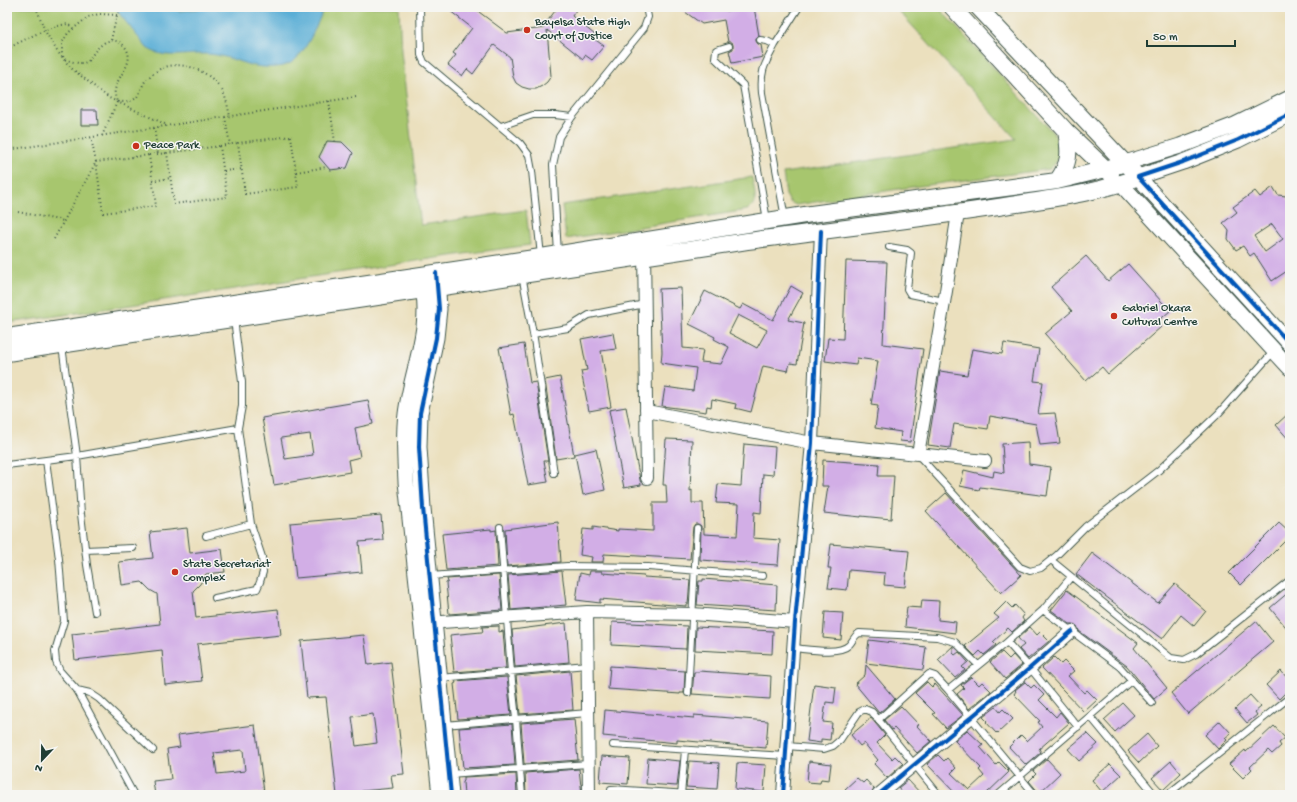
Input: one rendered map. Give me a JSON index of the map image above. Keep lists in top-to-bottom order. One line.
{"places":["Bayelsa State High Court of Justice","Peace Park","Gabriel Okara Cultural Centre","State Secretariat Complex"],"scale_bar":"50 m","north":"bottom"}
